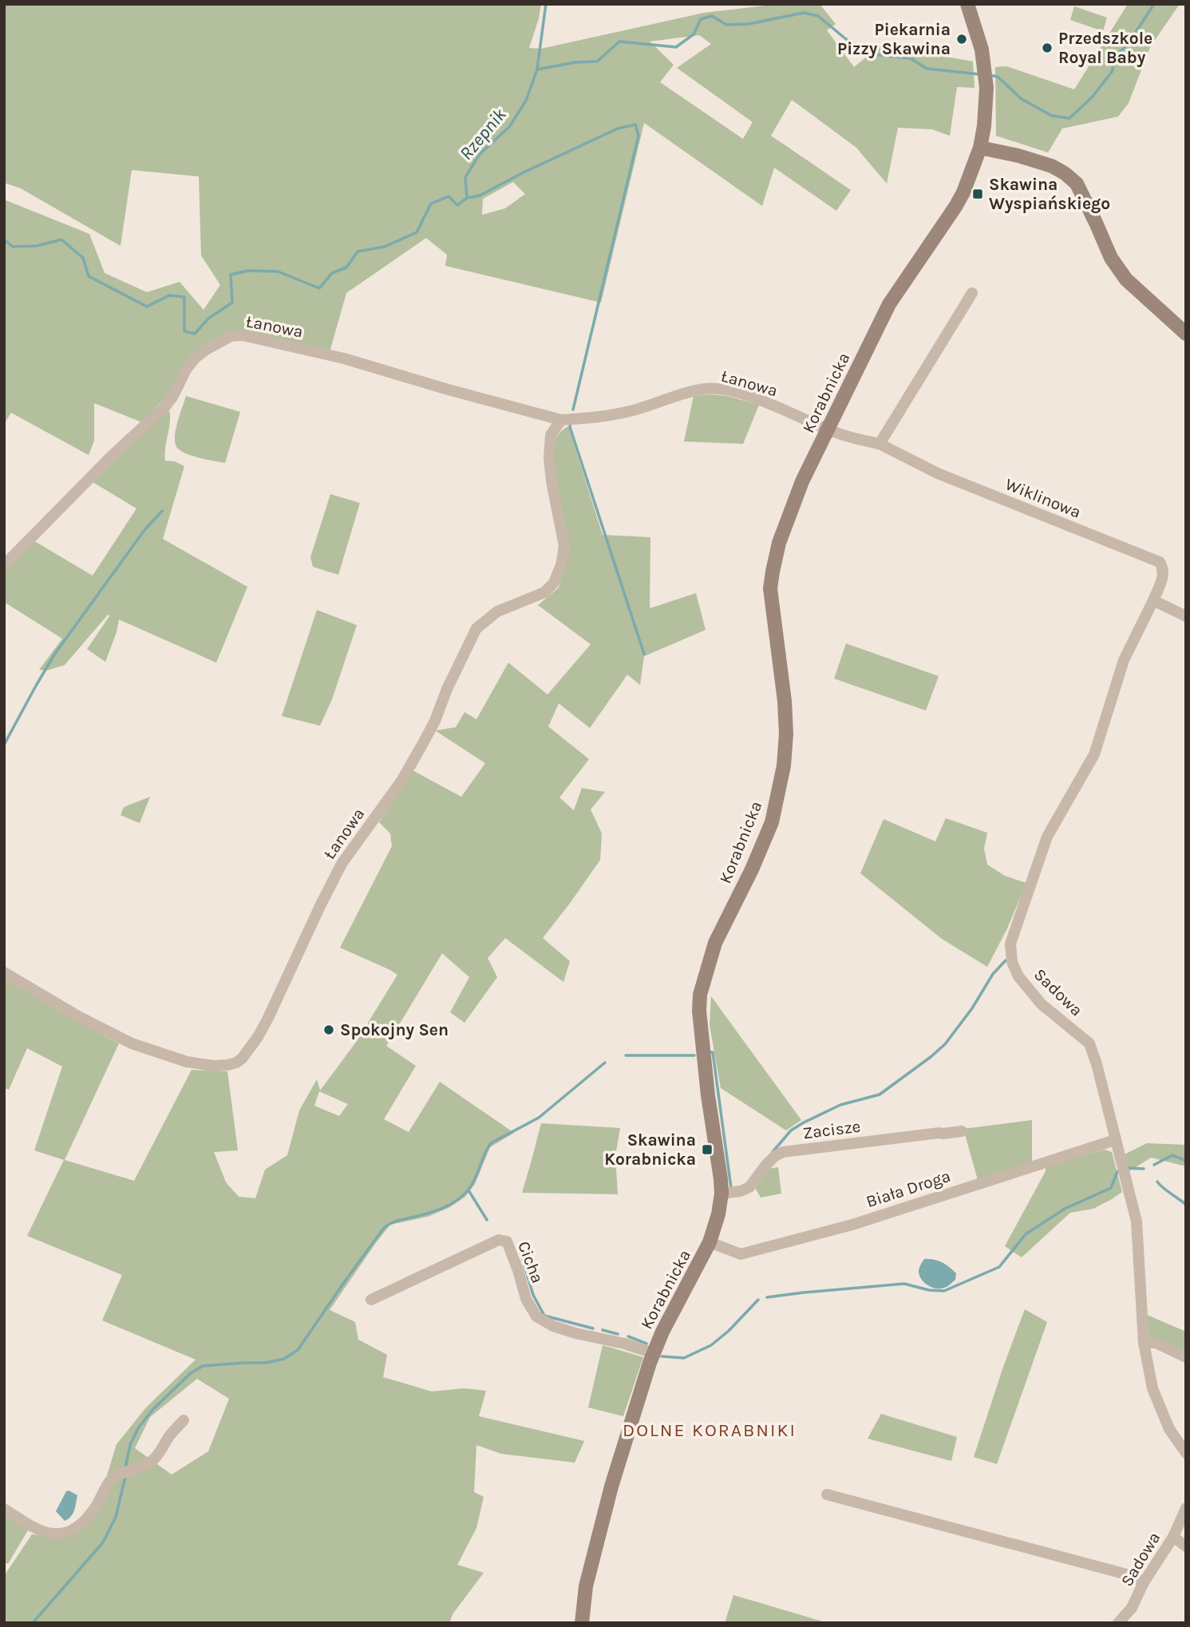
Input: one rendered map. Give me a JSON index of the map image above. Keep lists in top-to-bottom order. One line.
{"streets":{"street":["Łanowa","Korabnicka","Wiklinowa","Sadowa","Zacisze","Biała Droga","Cicha"]},"crossings":[["Łanowa","Korabnicka"],["Łanowa","Wiklinowa"],["Korabnicka","Wiklinowa"],["Korabnicka","Zacisze"],["Korabnicka","Biała Droga"],["Korabnicka","Cicha"],["Wiklinowa","Sadowa"],["Sadowa","Biała Droga"]],"districts":["DOLNE KORABNIKI"],"water":["Rzepnik"],"places":{"other":["Piekarnia Pizzy Skawina","Przedszkole Royal Baby","Spokojny Sen"],"transit":["Skawina Wyspiańskiego","Skawina Korabnicka"]}}
